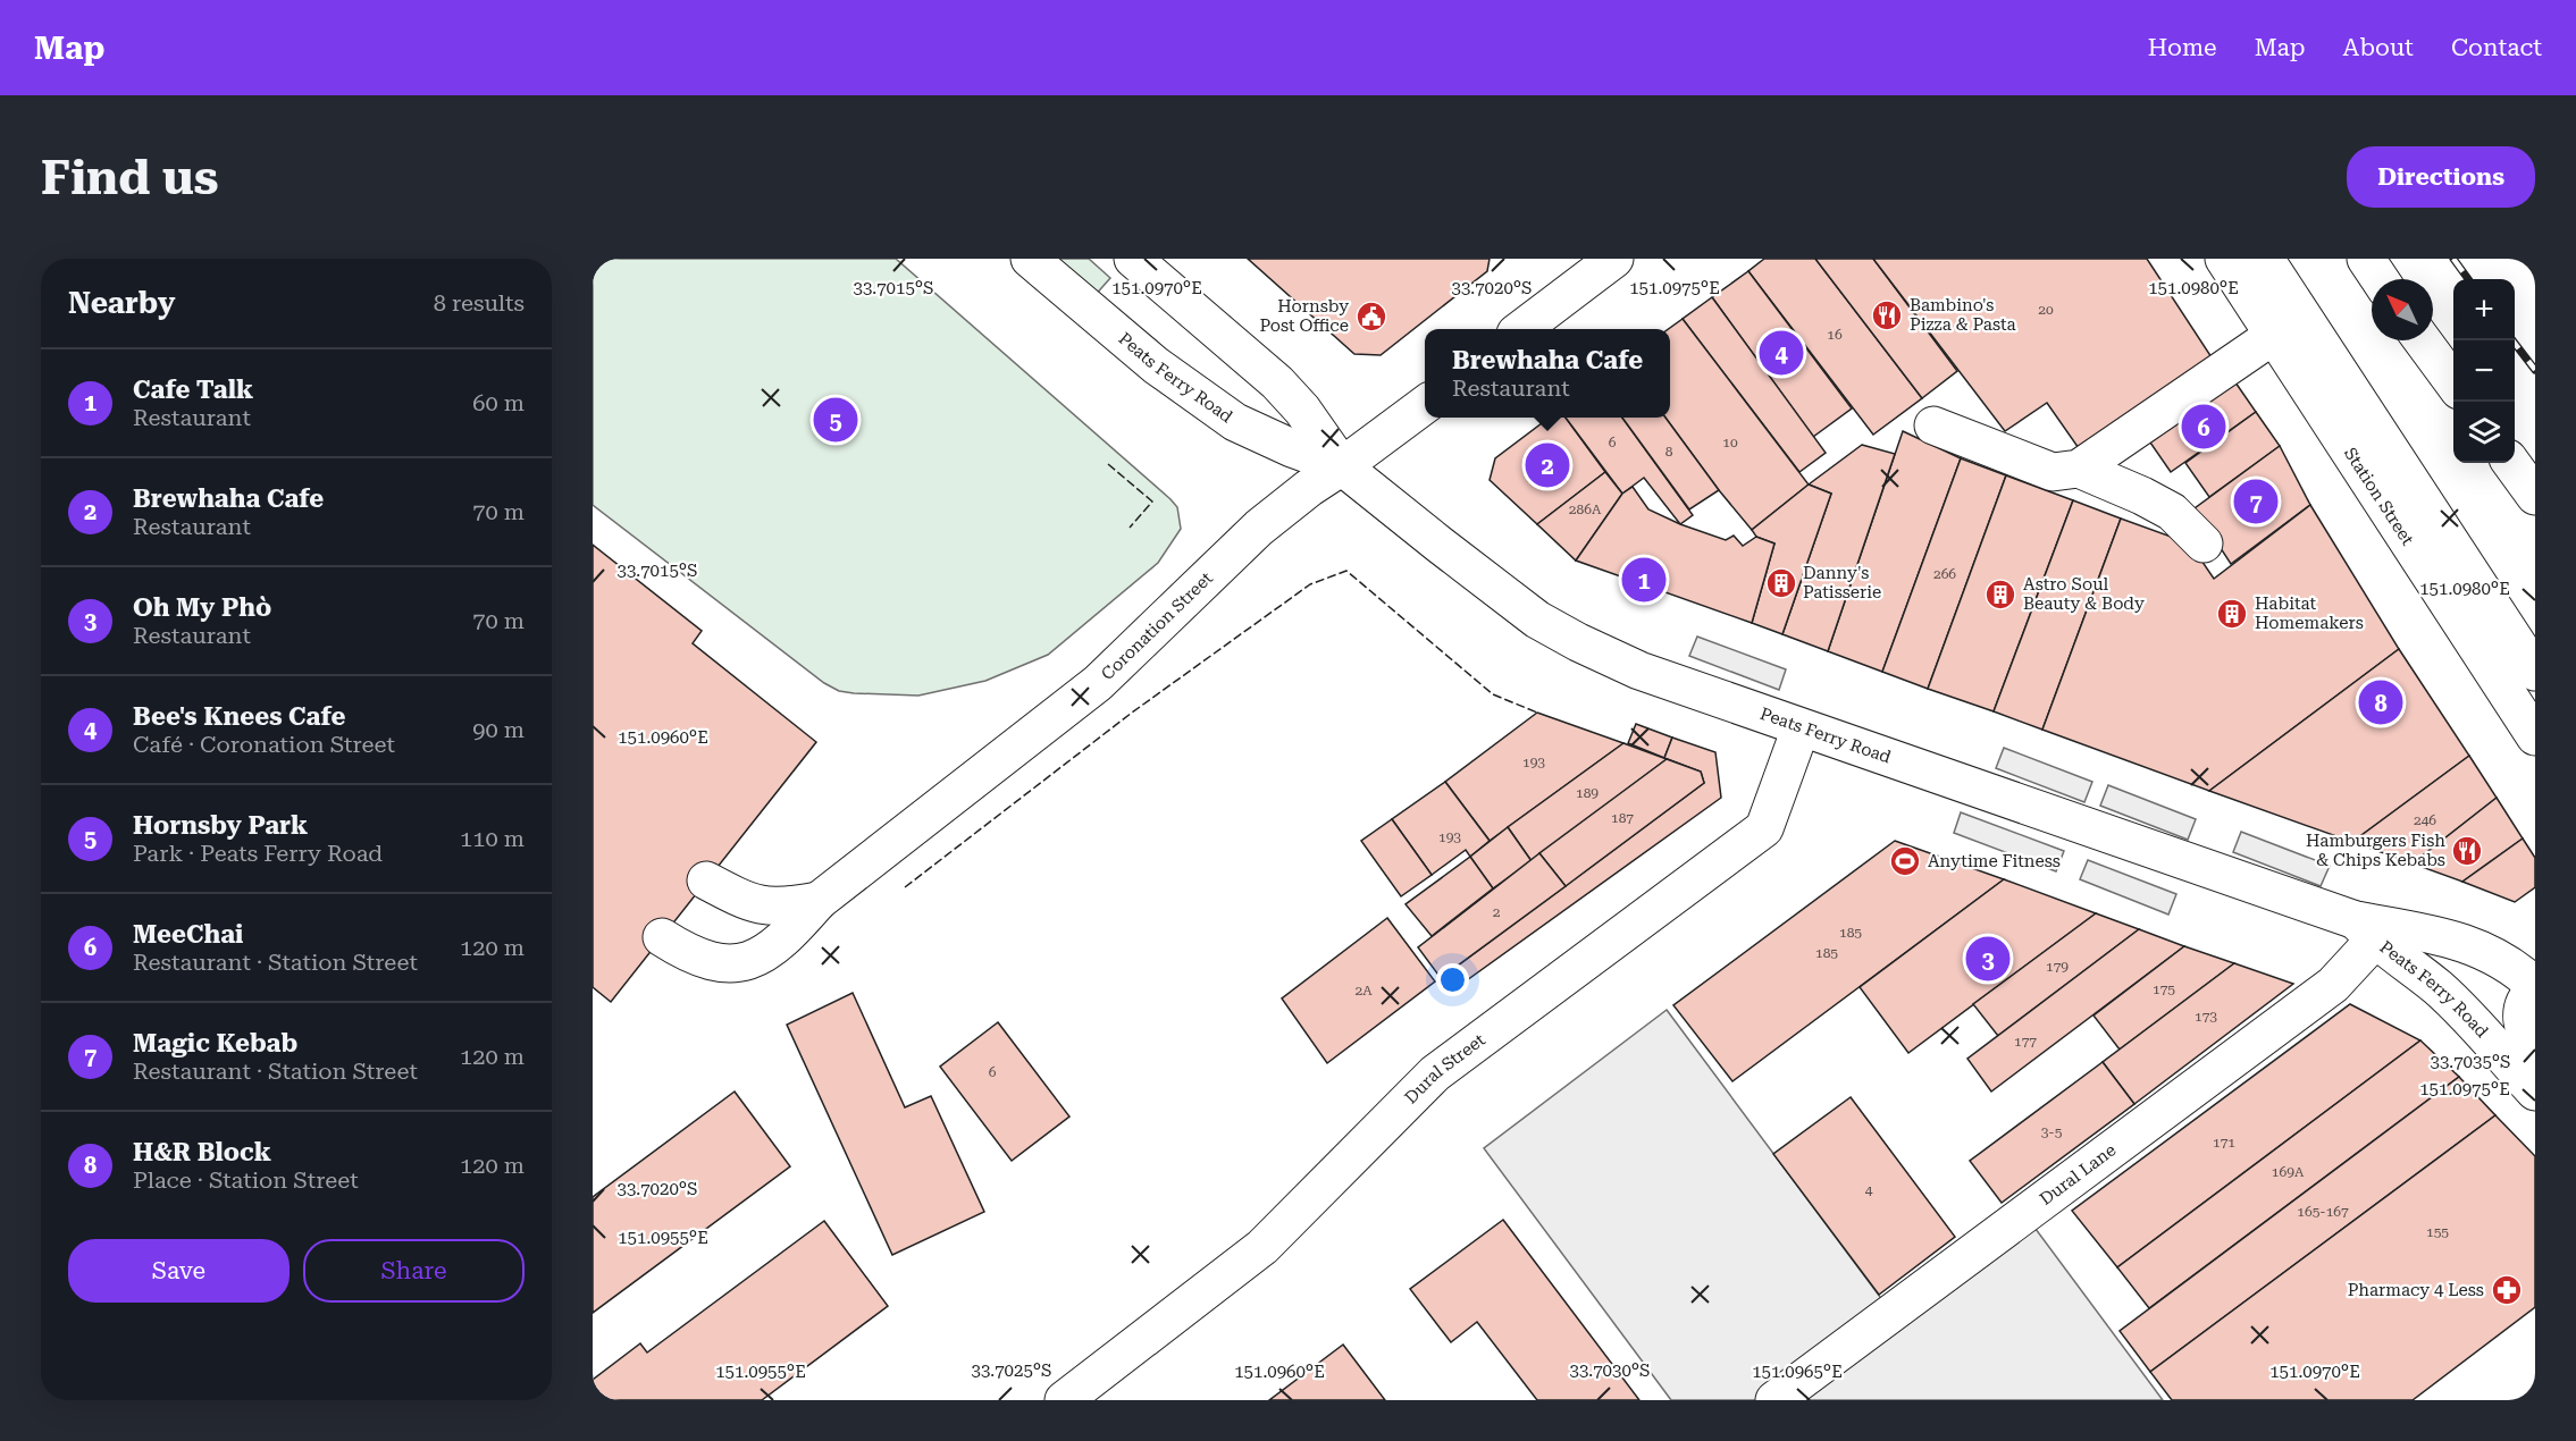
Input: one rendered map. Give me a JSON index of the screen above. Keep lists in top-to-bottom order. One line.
{"streets":{"street":["Peats Ferry Road","Station Street","Coronation Street","Dural Street","Dural Lane"]},"crossings":[["Peats Ferry Road","Coronation Street"],["Peats Ferry Road","Dural Street"],["Peats Ferry Road","Dural Lane"]],"places":{"restaurant":["Bambino's Pizza & Pasta","Hamburgers Fish & Chips Kebabs"],"public building":["Hornsby Post Office"],"building":["Danny's Patisserie","Astro Soul Beauty & Body","Habitat Homemakers"],"sports":["Anytime Fitness"],"pharmacy":["Pharmacy 4 Less"]},"house_numbers":["20","16","6","10","8","286A","266","193","189","187","246","193","2","185","185","179","175","2A","173","177","6","3-5","171","169A","4","165-167","155"],"north":"top left","page":{"header":"Map","nav":["Home","Map","About","Contact"],"buttons":["Directions",["Save","Share"]],"title":"Find us","heading":["Nearby","8 results"],"map_buttons":["+","−"],"pins":["4","5","6","2","7","1","8","3"],"popup":["Brewhaha Cafe","Restaurant"],"list":[{"mark":"1","name":"Cafe Talk","note":"Restaurant","value":"60 m"},{"mark":"2","name":"Brewhaha Cafe","note":"Restaurant","value":"70 m"},{"mark":"3","name":"Oh My Phò","note":"Restaurant","value":"70 m"},{"mark":"4","name":"Bee's Knees Cafe","note":"Café · Coronation Street","value":"90 m"},{"mark":"5","name":"Hornsby Park","note":"Park · Peats Ferry Road","value":"110 m"},{"mark":"6","name":"MeeChai","note":"Restaurant · Station Street","value":"120 m"},{"mark":"7","name":"Magic Kebab","note":"Restaurant · Station Street","value":"120 m"},{"mark":"8","name":"H&R Block","note":"Place · Station Street","value":"120 m"}]},"coordinates":["151.0970°E","151.0975°E","151.0980°E","33.7015°S","33.7020°S","151.0960°E","33.7035°S","151.0955°E","33.7025°S","33.7030°S","151.0965°E"]}
